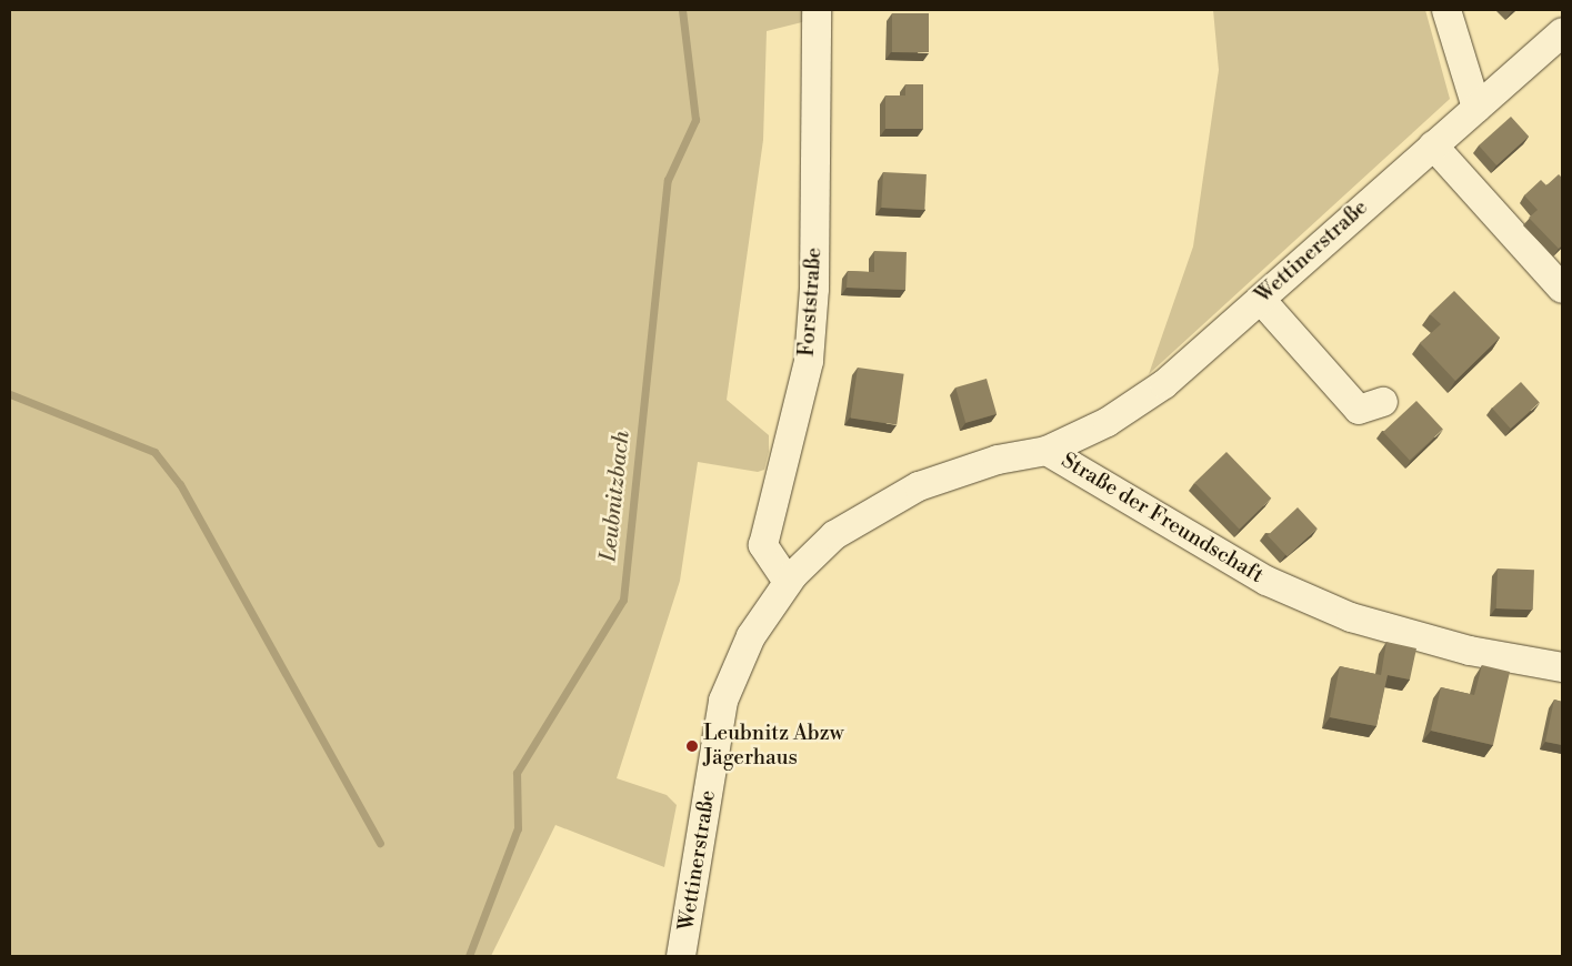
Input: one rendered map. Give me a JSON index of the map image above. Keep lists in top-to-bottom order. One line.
{"streets":{"street":["Wettinerstraße","Forststraße","Straße der Freundschaft"]},"crossings":[["Wettinerstraße","Forststraße"],["Wettinerstraße","Straße der Freundschaft"],["Forststraße","Straße der Freundschaft"]],"water":["Leubnitzbach"],"places":["Leubnitz Abzw Jägerhaus"]}
